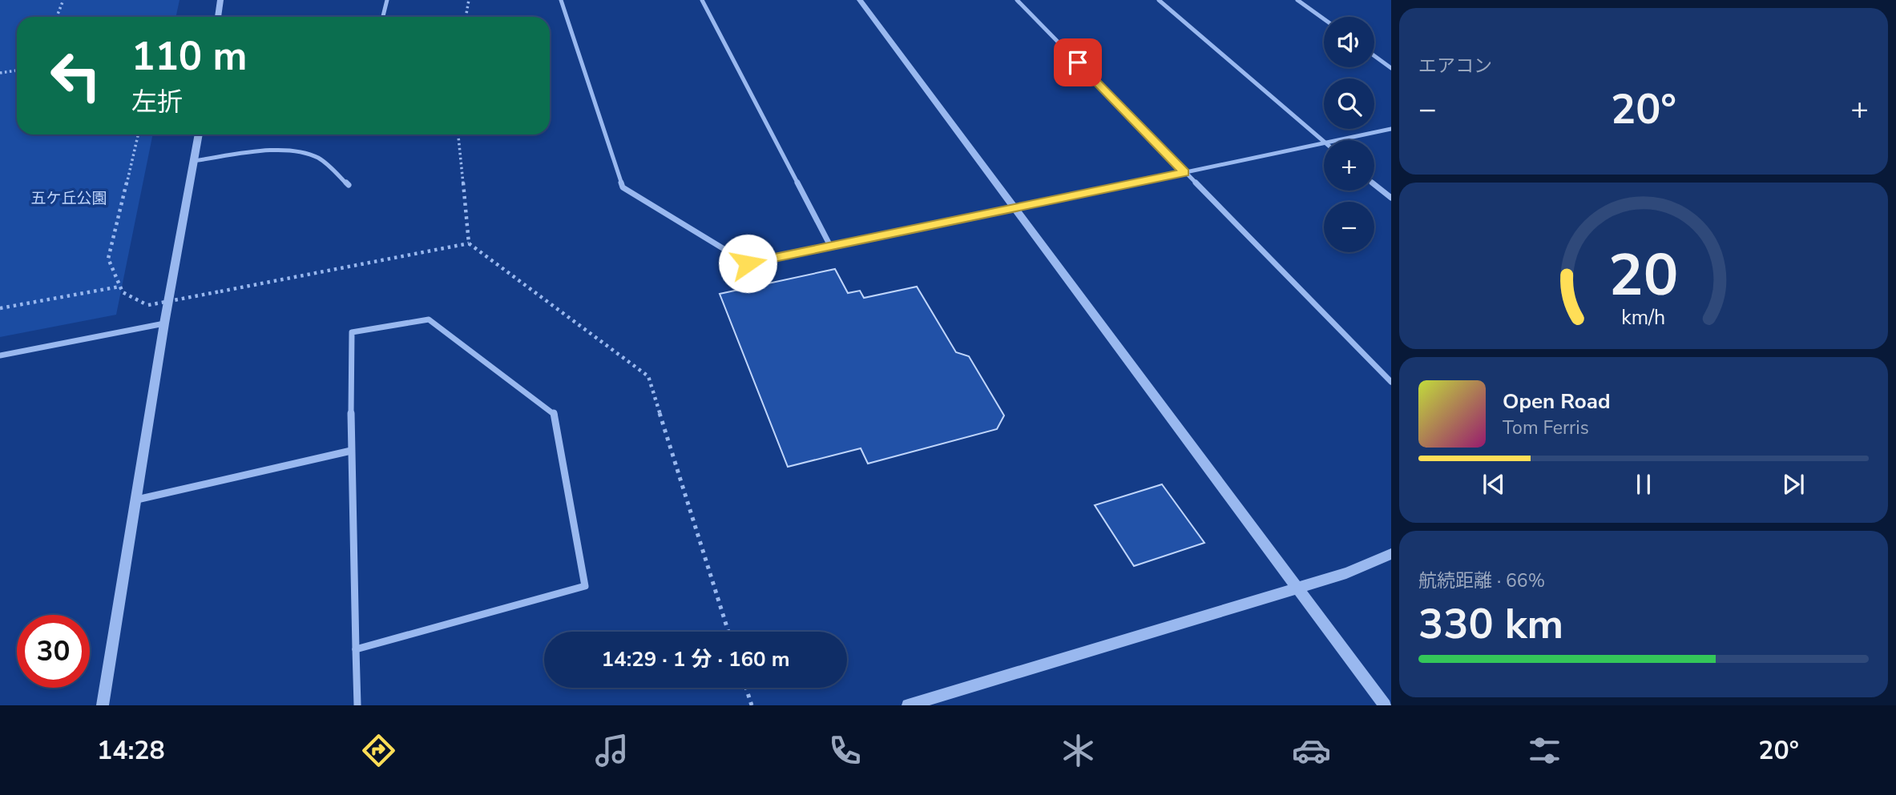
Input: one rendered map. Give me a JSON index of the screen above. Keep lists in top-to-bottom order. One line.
{"parks":["五ケ丘公園"],"page":{"tile":["エアコン",["航続距離 · 66%","330 km"]],"map_buttons":["+","−"],"turn":["110 m","左折"],"heat":["−","20°","+"],"song":["Open Road","Tom Ferris"],"limit":"30","trip":"14:29 · 1 分 · 160 m","tabs":["14:28","20°"],"gauge":["20","km/h"]}}
